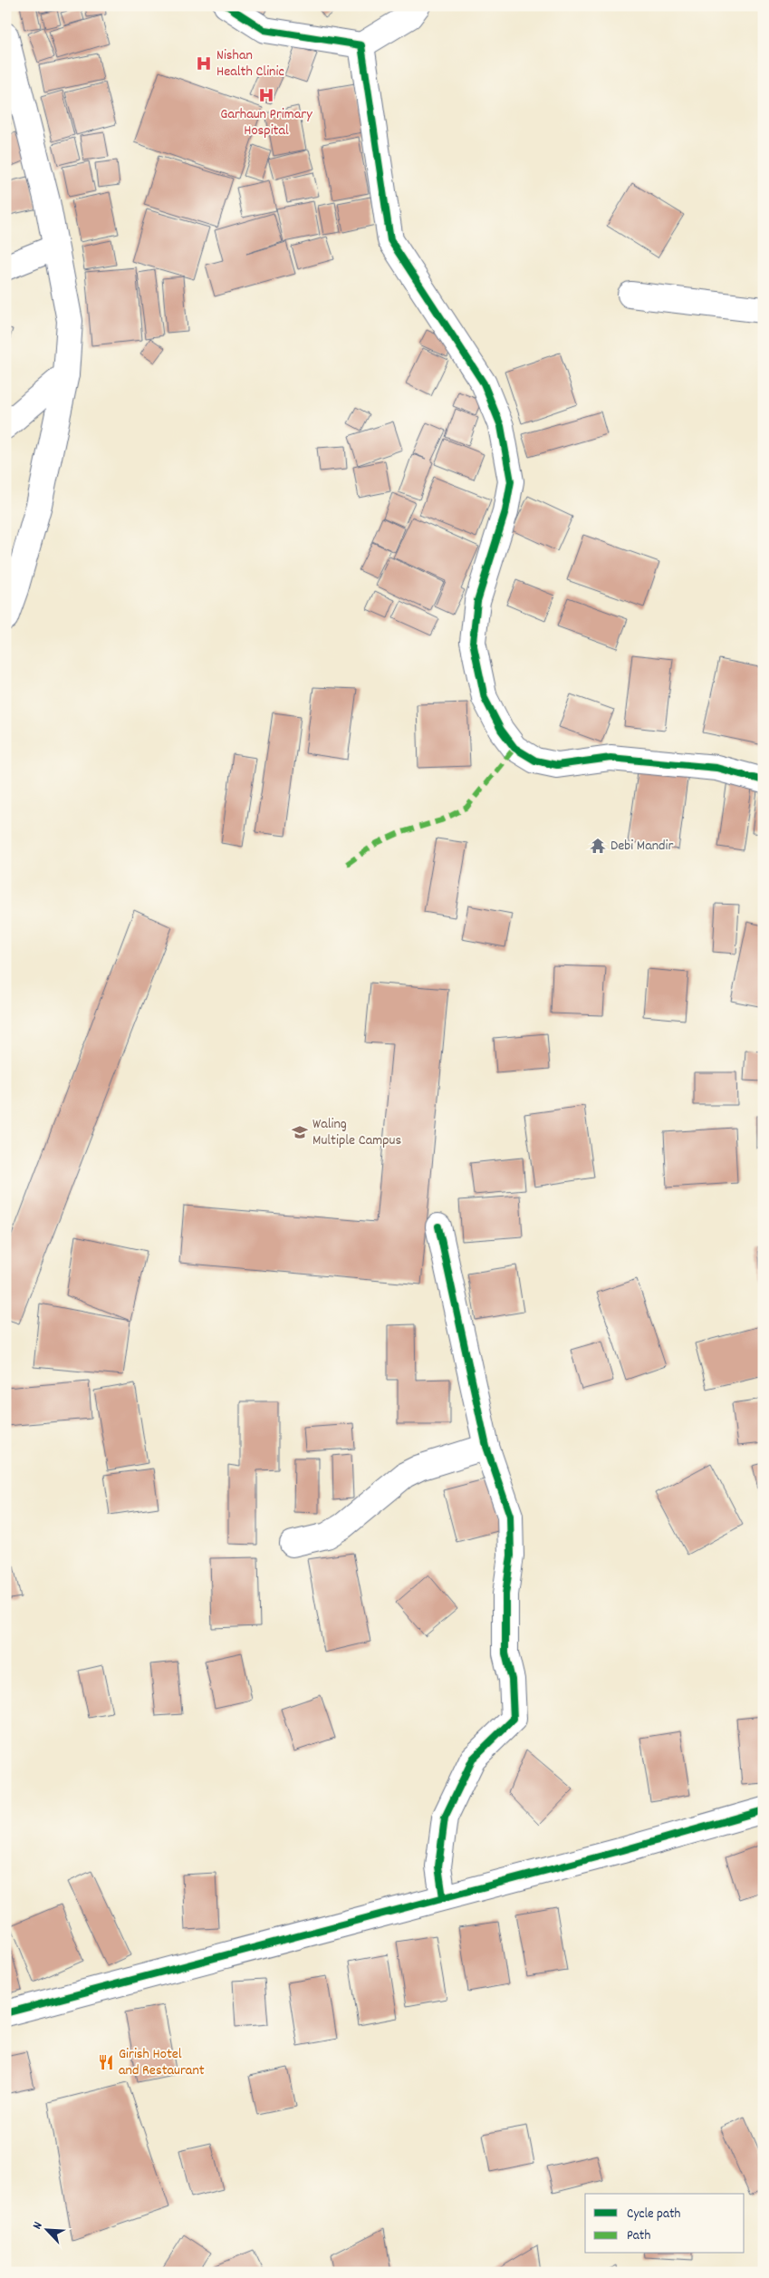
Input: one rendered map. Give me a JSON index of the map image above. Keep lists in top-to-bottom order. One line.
{"places":{"hospital":["Nishan Health Clinic","Garhaun Primary Hospital"],"temple":["Debi Mandir"],"school or university":["Waling Multiple Campus"],"restaurant":["Girish Hotel and Restaurant"]},"legend":["Cycle path","Path"],"north":"top left"}
